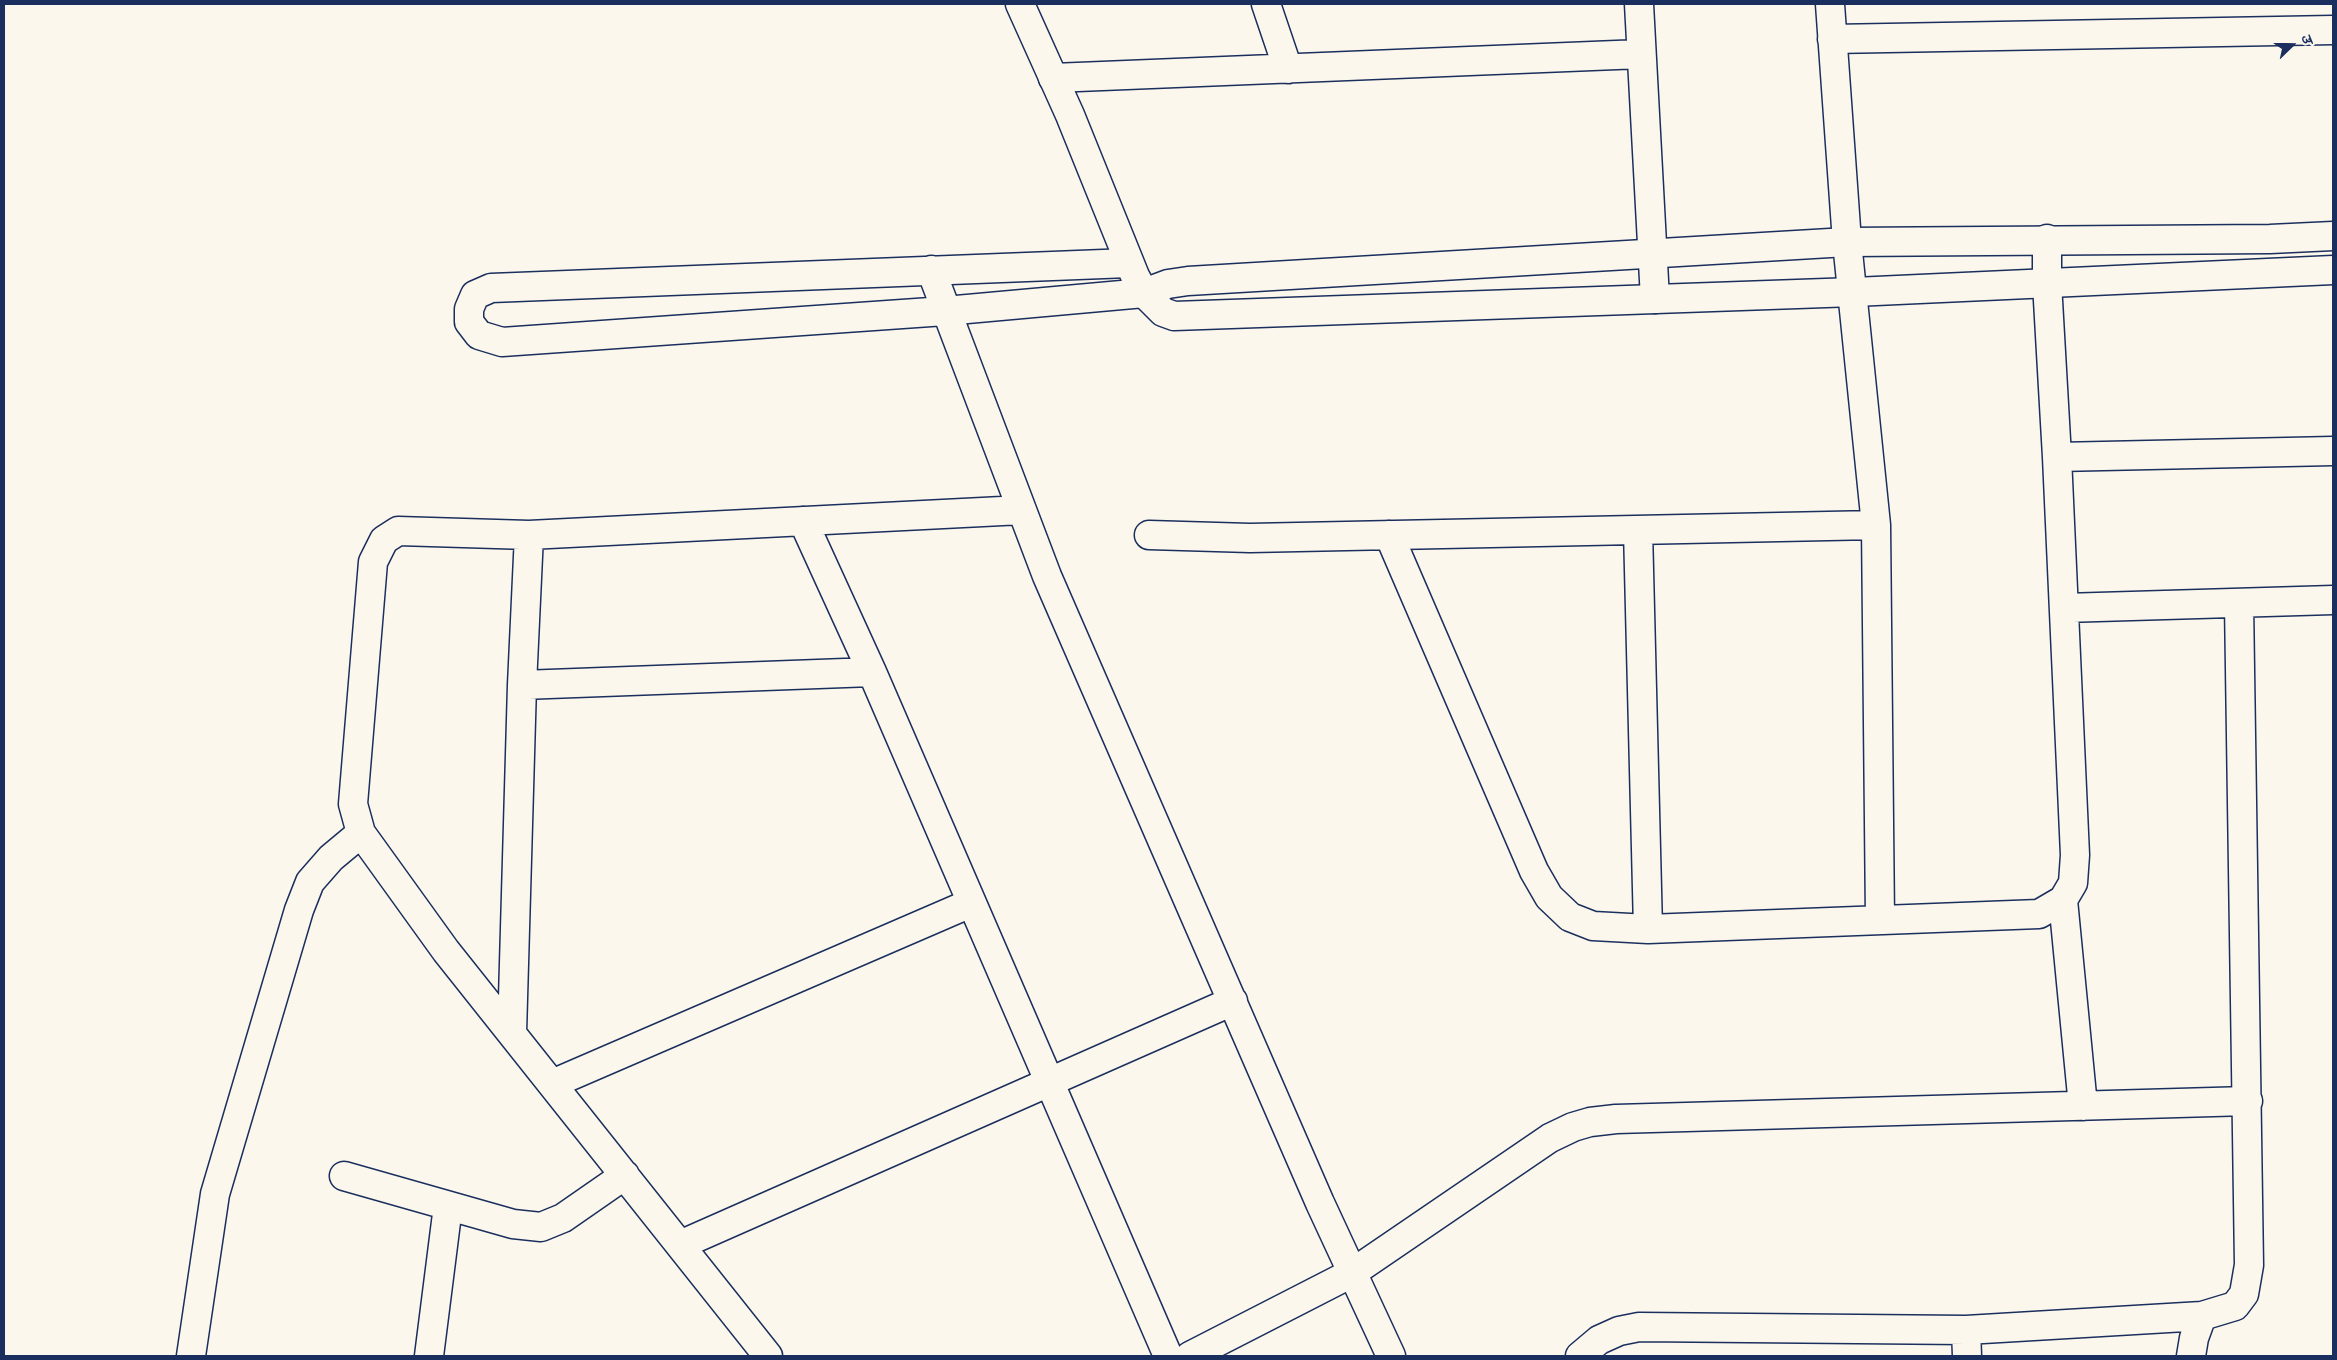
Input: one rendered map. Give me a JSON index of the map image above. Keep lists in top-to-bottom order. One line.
{"north":"right"}
